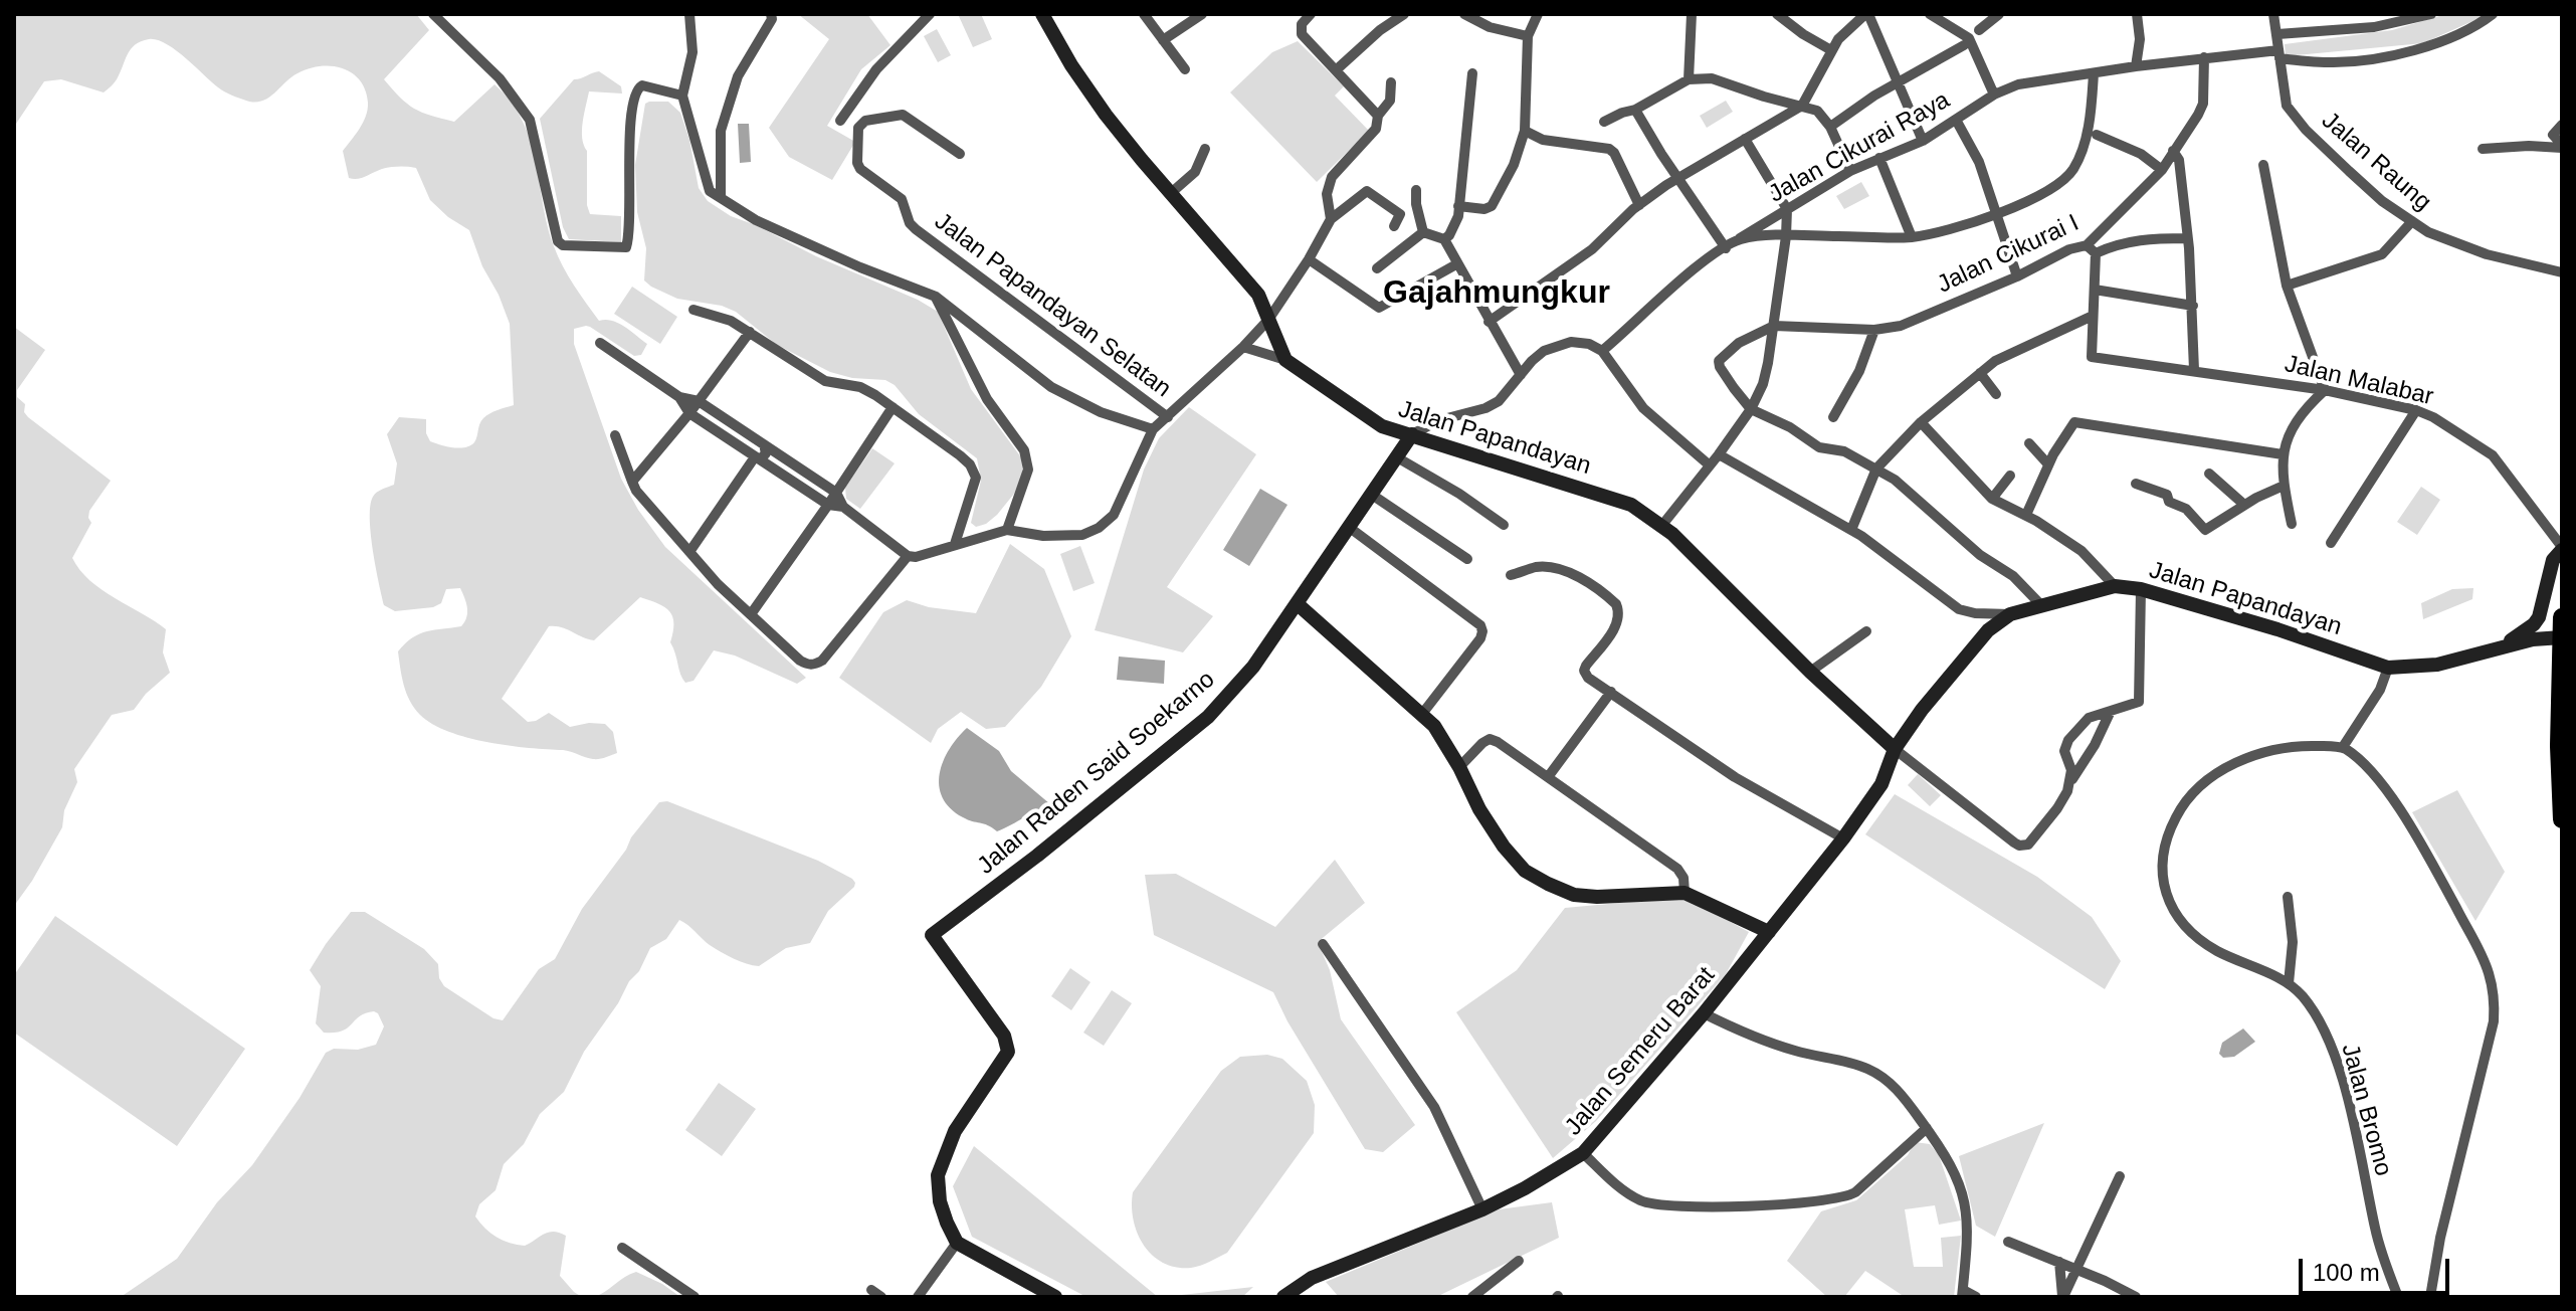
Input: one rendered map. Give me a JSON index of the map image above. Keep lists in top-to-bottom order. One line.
{"streets":{"street":["Jalan Cikurai Raya","Jalan Raung","Jalan Cikurai I","Jalan Papandayan Selatan","Jalan Malabar","Jalan Papandayan","Jalan Raden Said Soekarno","Jalan Semeru Barat","Jalan Bromo"]},"crossings":[["Jalan Cikurai Raya","Jalan Raung"],["Jalan Cikurai Raya","Jalan Cikurai I"],["Jalan Malabar","Jalan Papandayan"],["Jalan Papandayan","Jalan Raden Said Soekarno"],["Jalan Papandayan","Jalan Semeru Barat"]],"districts":["Gajahmungkur"],"scale_bar":"100 m"}
